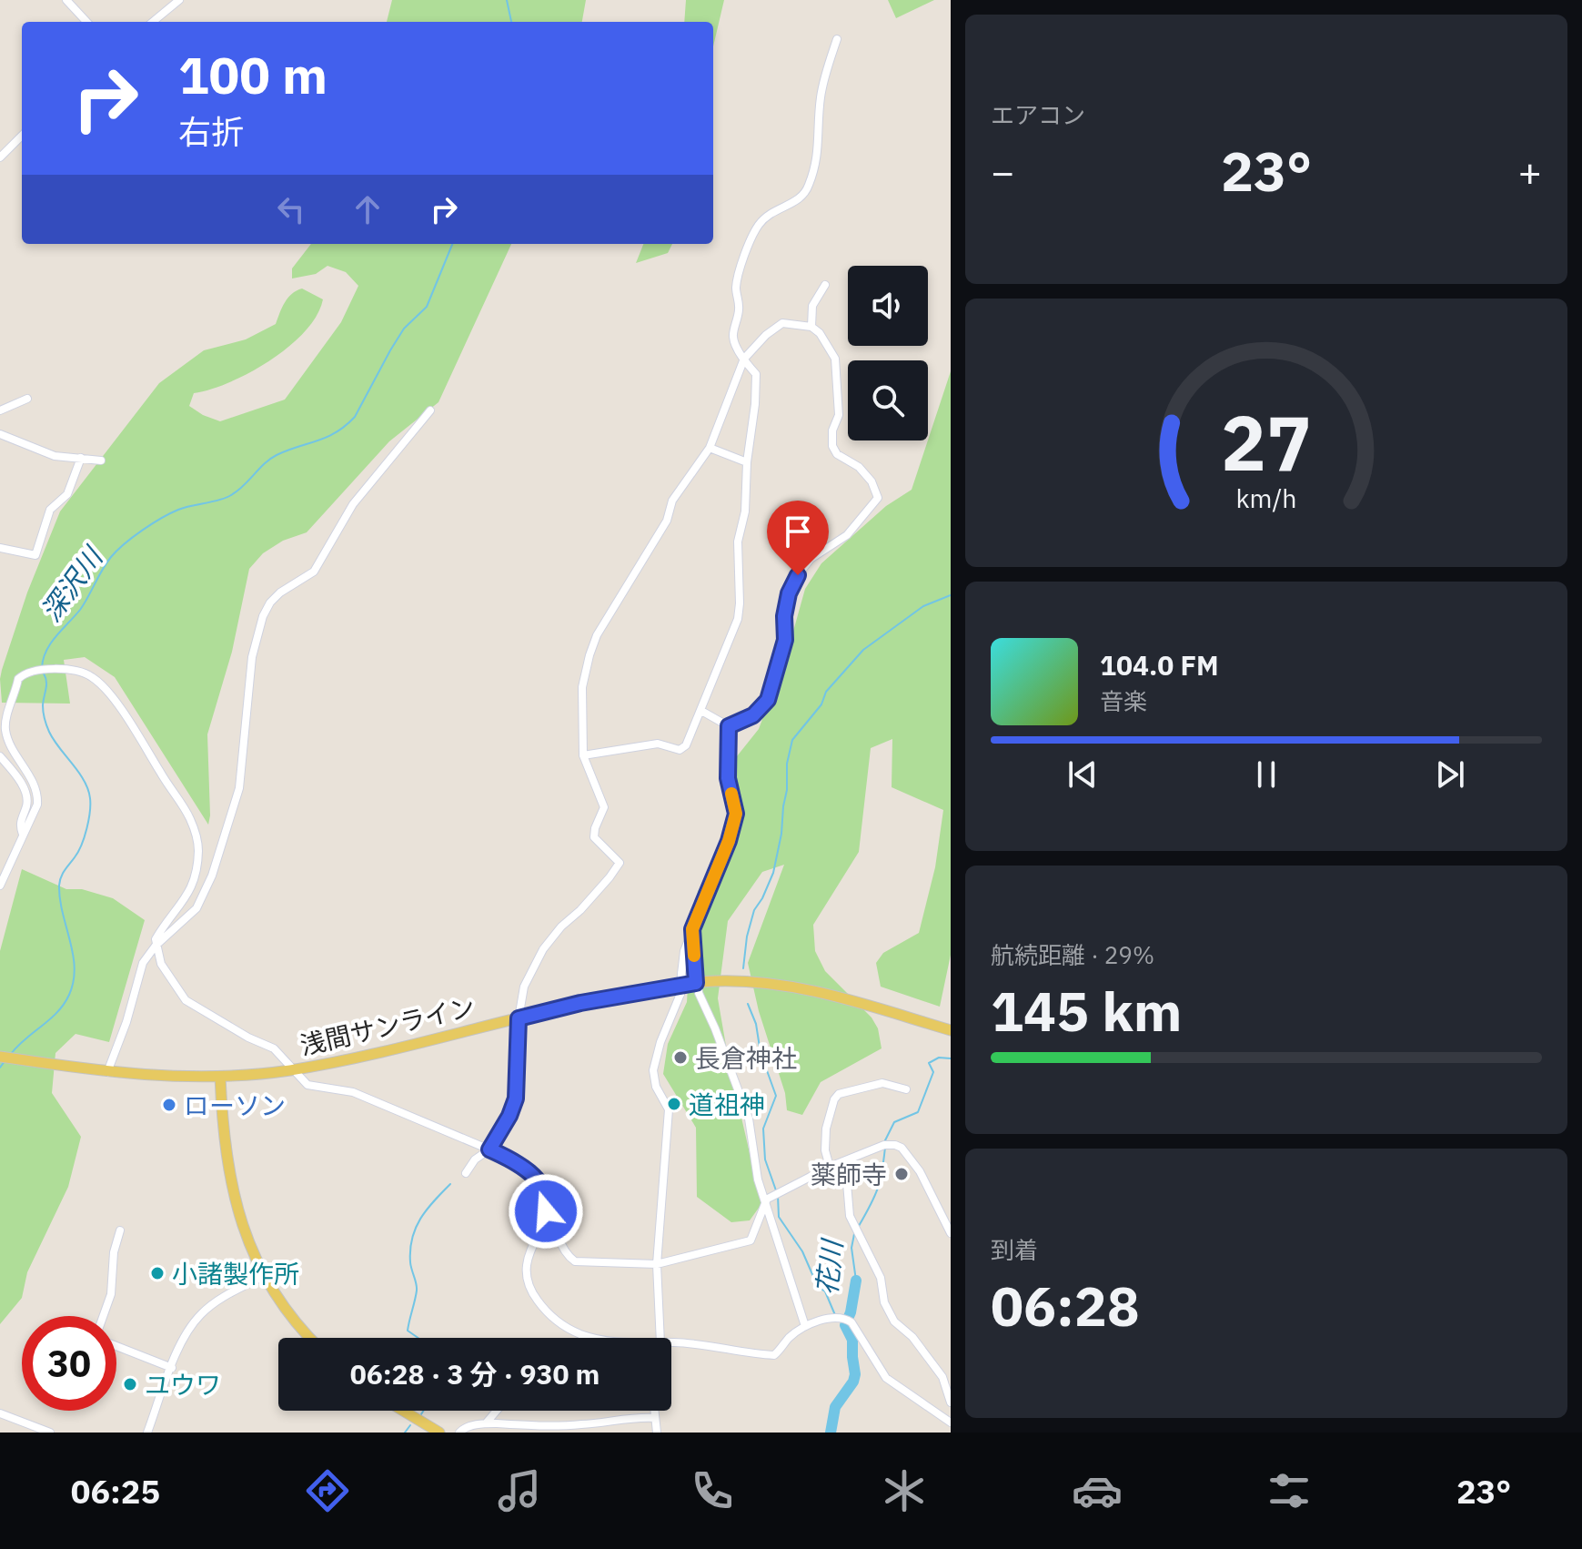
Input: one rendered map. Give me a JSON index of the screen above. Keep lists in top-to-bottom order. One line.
{"streets":{"main road":["浅間サンライン"]},"water":["深沢川","花川"],"places":["長倉神社","道祖神","ローソン","薬師寺","小諸製作所","ユウワ"],"page":{"tile":["エアコン",["航続距離 · 29%","145 km"],["到着","06:28"]],"turn":["100 m","右折"],"heat":["−","23°","+"],"song":["104.0 FM","音楽"],"limit":"30","trip":"06:28 · 3 分 · 930 m","tabs":["06:25","23°"],"gauge":["27","km/h"]}}
